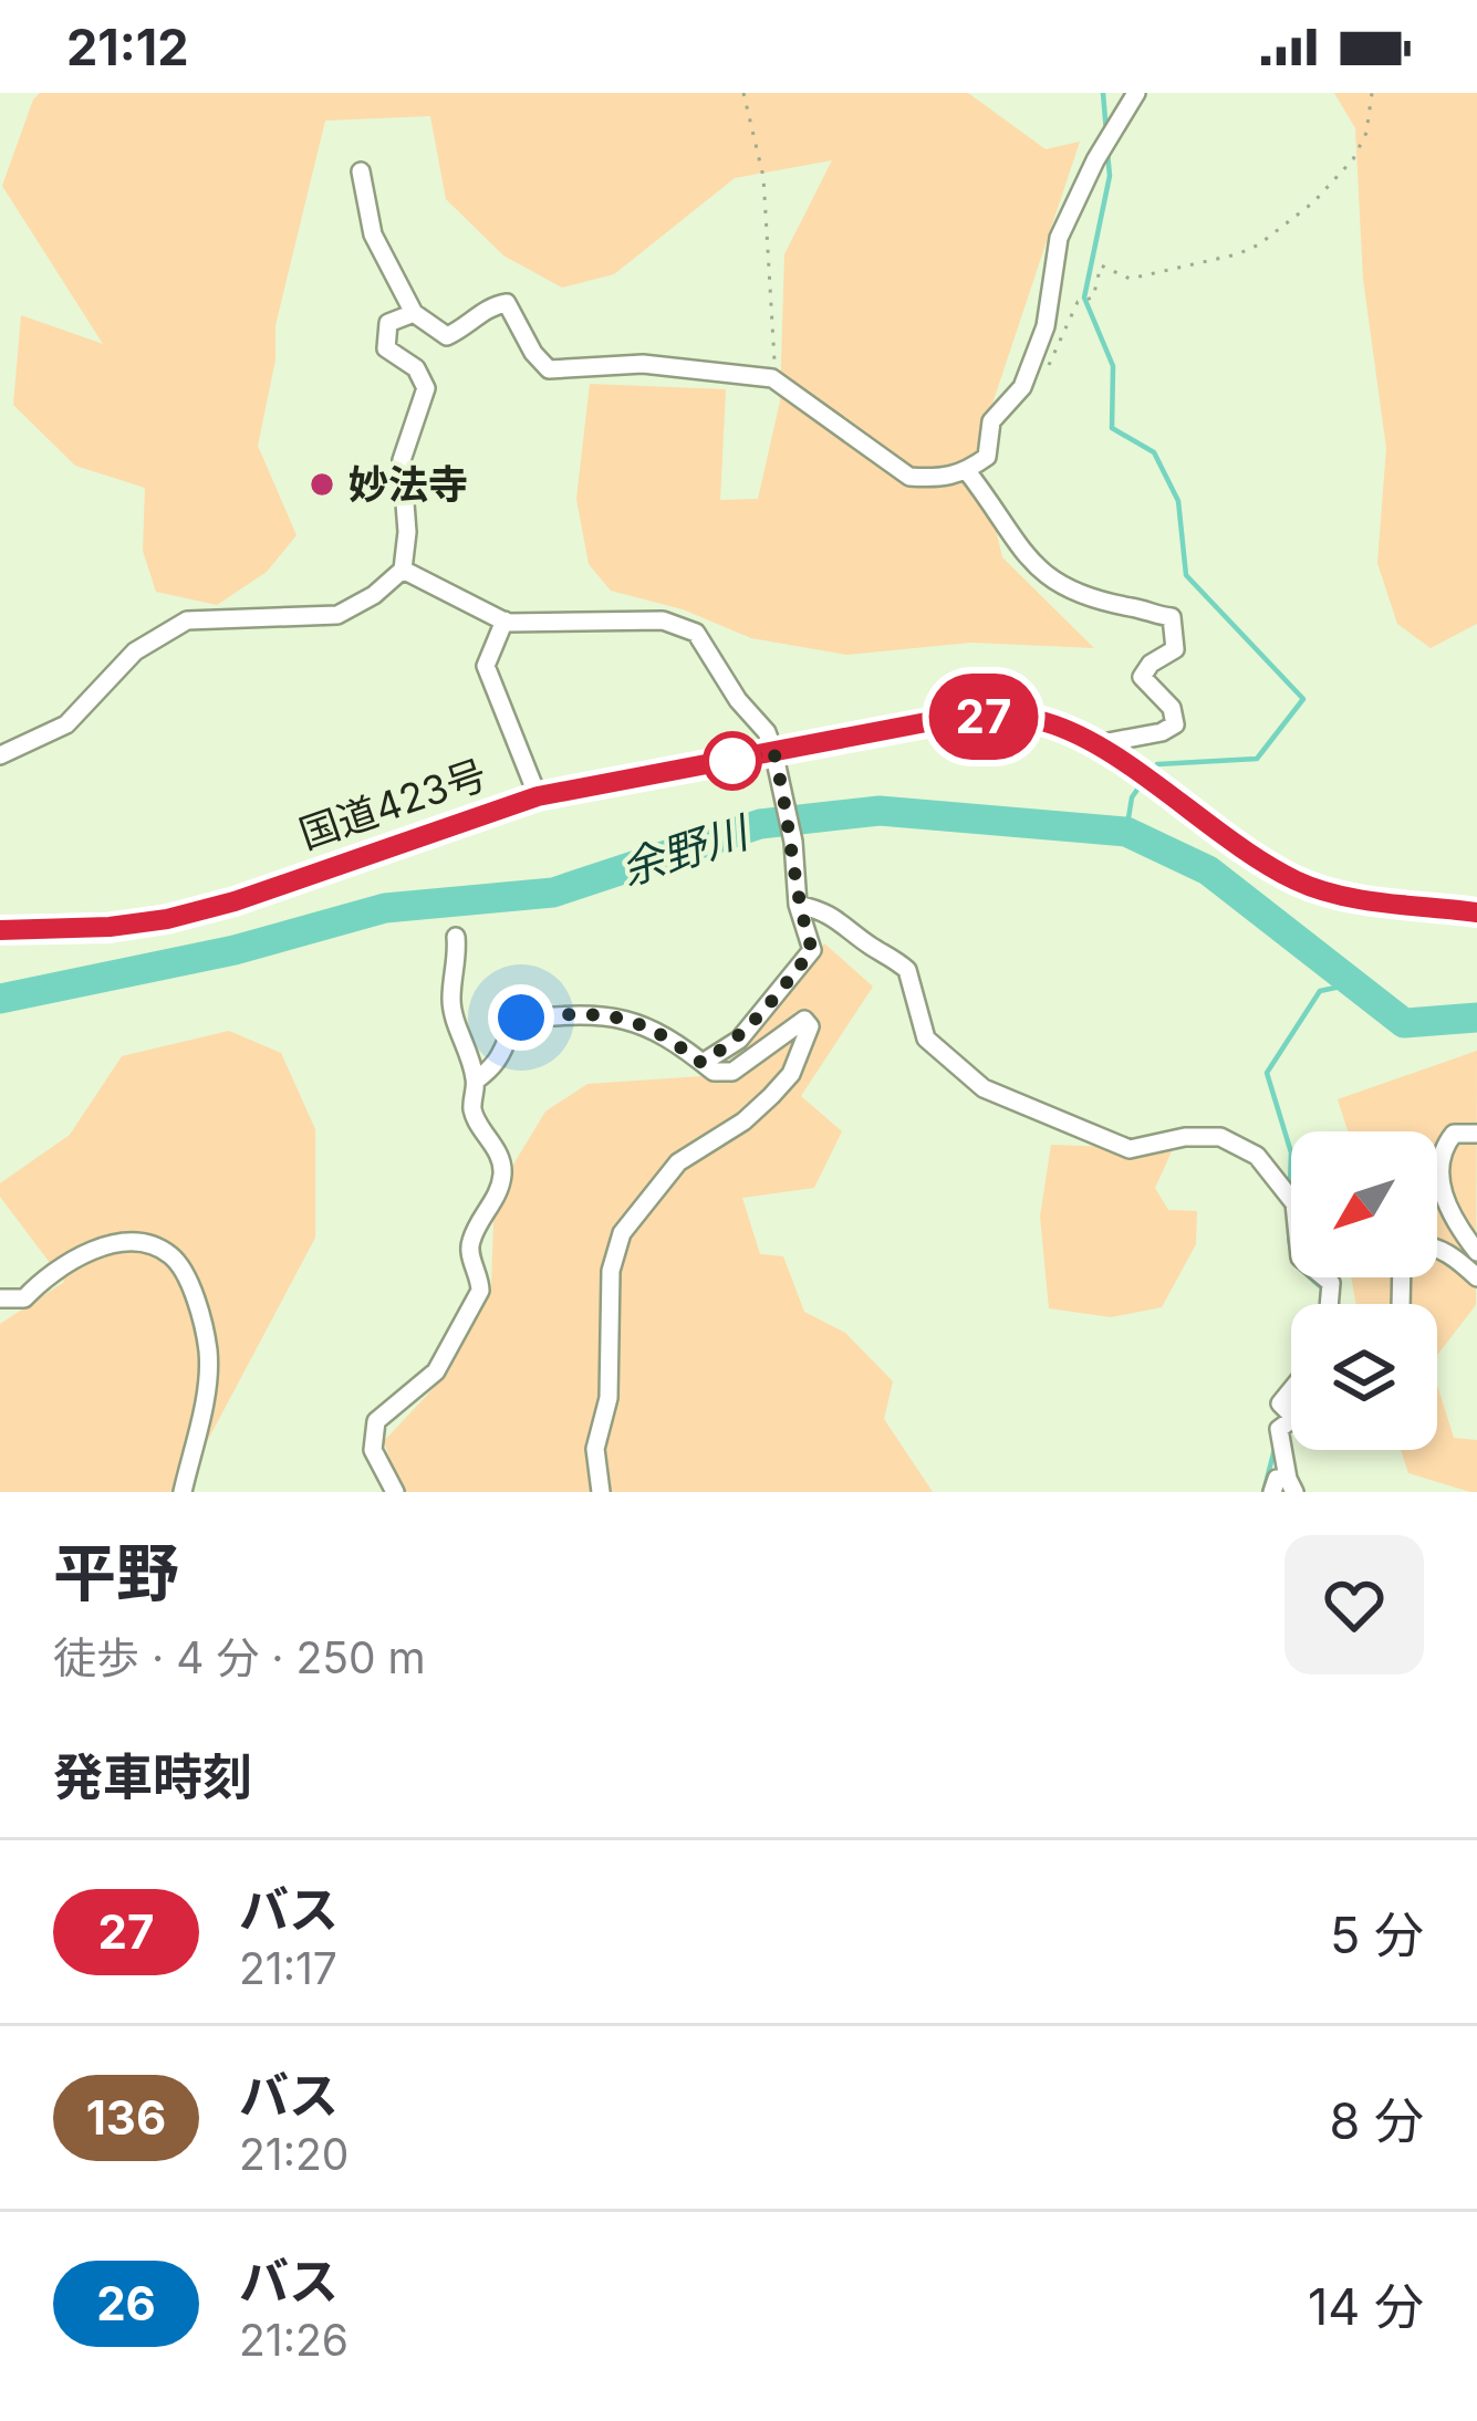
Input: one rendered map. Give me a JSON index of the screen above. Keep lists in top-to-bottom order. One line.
{"streets":{"highway":["国道423号"]},"water":["余野川"],"places":["妙法寺"],"lines":["bus line 27"],"north":"bottom left","page":{"status":"21:12","on_map":"27","heading":[["平野","徒歩 · 4 分 · 250 m"],"発車時刻"],"list":[{"mark":"27","name":"バス","note":"21:17","value":"5 分"},{"mark":"136","name":"バス","note":"21:20","value":"8 分"},{"mark":"26","name":"バス","note":"21:26","value":"14 分"}]}}
